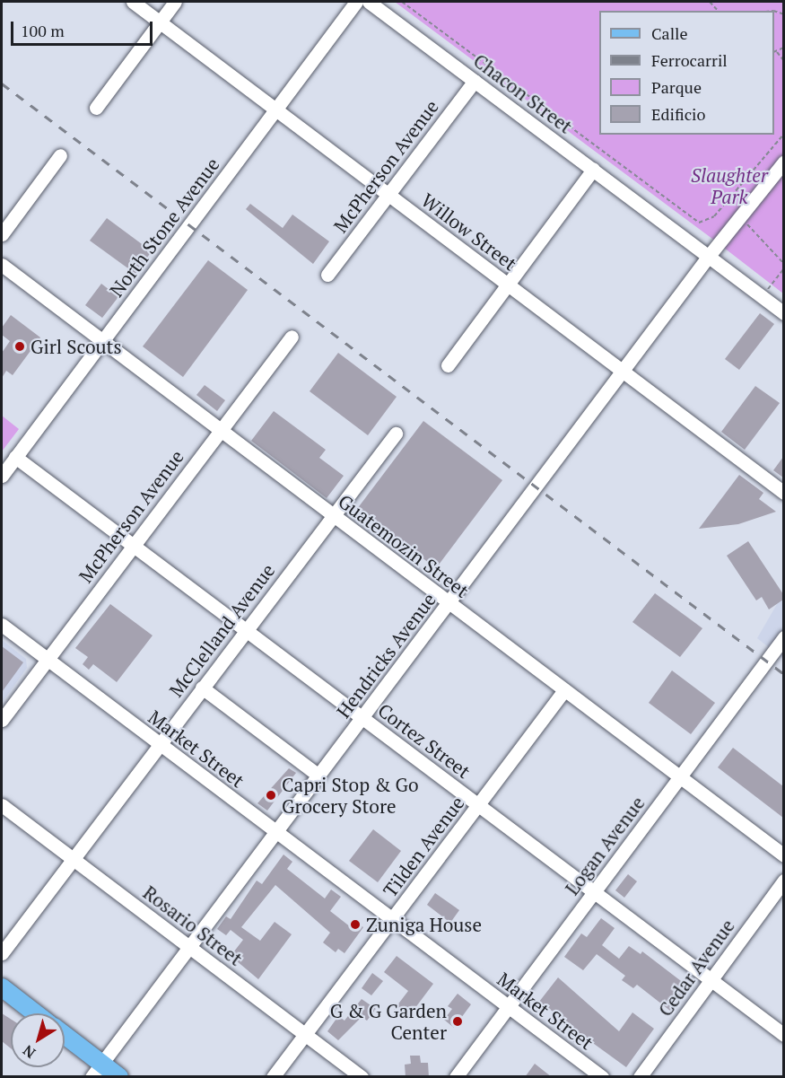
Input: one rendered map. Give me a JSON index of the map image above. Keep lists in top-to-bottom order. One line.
{"streets":{"street":["Chacon Street","McPherson Avenue","North Stone Avenue","Willow Street","Guatemozin Street","McClelland Avenue","Hendricks Avenue","Cortez Street","Market Street","Logan Avenue","Tilden Avenue","Rosario Street","Cedar Avenue"]},"crossings":[["Chacon Street","McPherson Avenue"],["Chacon Street","Hendricks Avenue"],["McPherson Avenue","Willow Street"],["McPherson Avenue","Guatemozin Street"],["McPherson Avenue","Cortez Street"],["McPherson Avenue","Market Street"],["North Stone Avenue","Willow Street"],["North Stone Avenue","Guatemozin Street"],["North Stone Avenue","Cortez Street"],["Willow Street","Hendricks Avenue"],["Guatemozin Street","McClelland Avenue"],["Guatemozin Street","Hendricks Avenue"],["Guatemozin Street","Logan Avenue"],["Guatemozin Street","Tilden Avenue"],["McClelland Avenue","Cortez Street"],["McClelland Avenue","Market Street"],["McClelland Avenue","Rosario Street"],["Hendricks Avenue","Cortez Street"],["Hendricks Avenue","Market Street"],["Hendricks Avenue","Rosario Street"],["Cortez Street","Logan Avenue"],["Cortez Street","Tilden Avenue"],["Cortez Street","Cedar Avenue"],["Market Street","Logan Avenue"],["Market Street","Tilden Avenue"],["Tilden Avenue","Rosario Street"]],"parks":["Slaughter Park"],"places":["Girl Scouts","Capri Stop & Go Grocery Store","Zuniga House","G & G Garden Center"],"legend":["Calle","Ferrocarril","Parque","Edificio"],"scale_bar":"100 m","north":"bottom left"}
